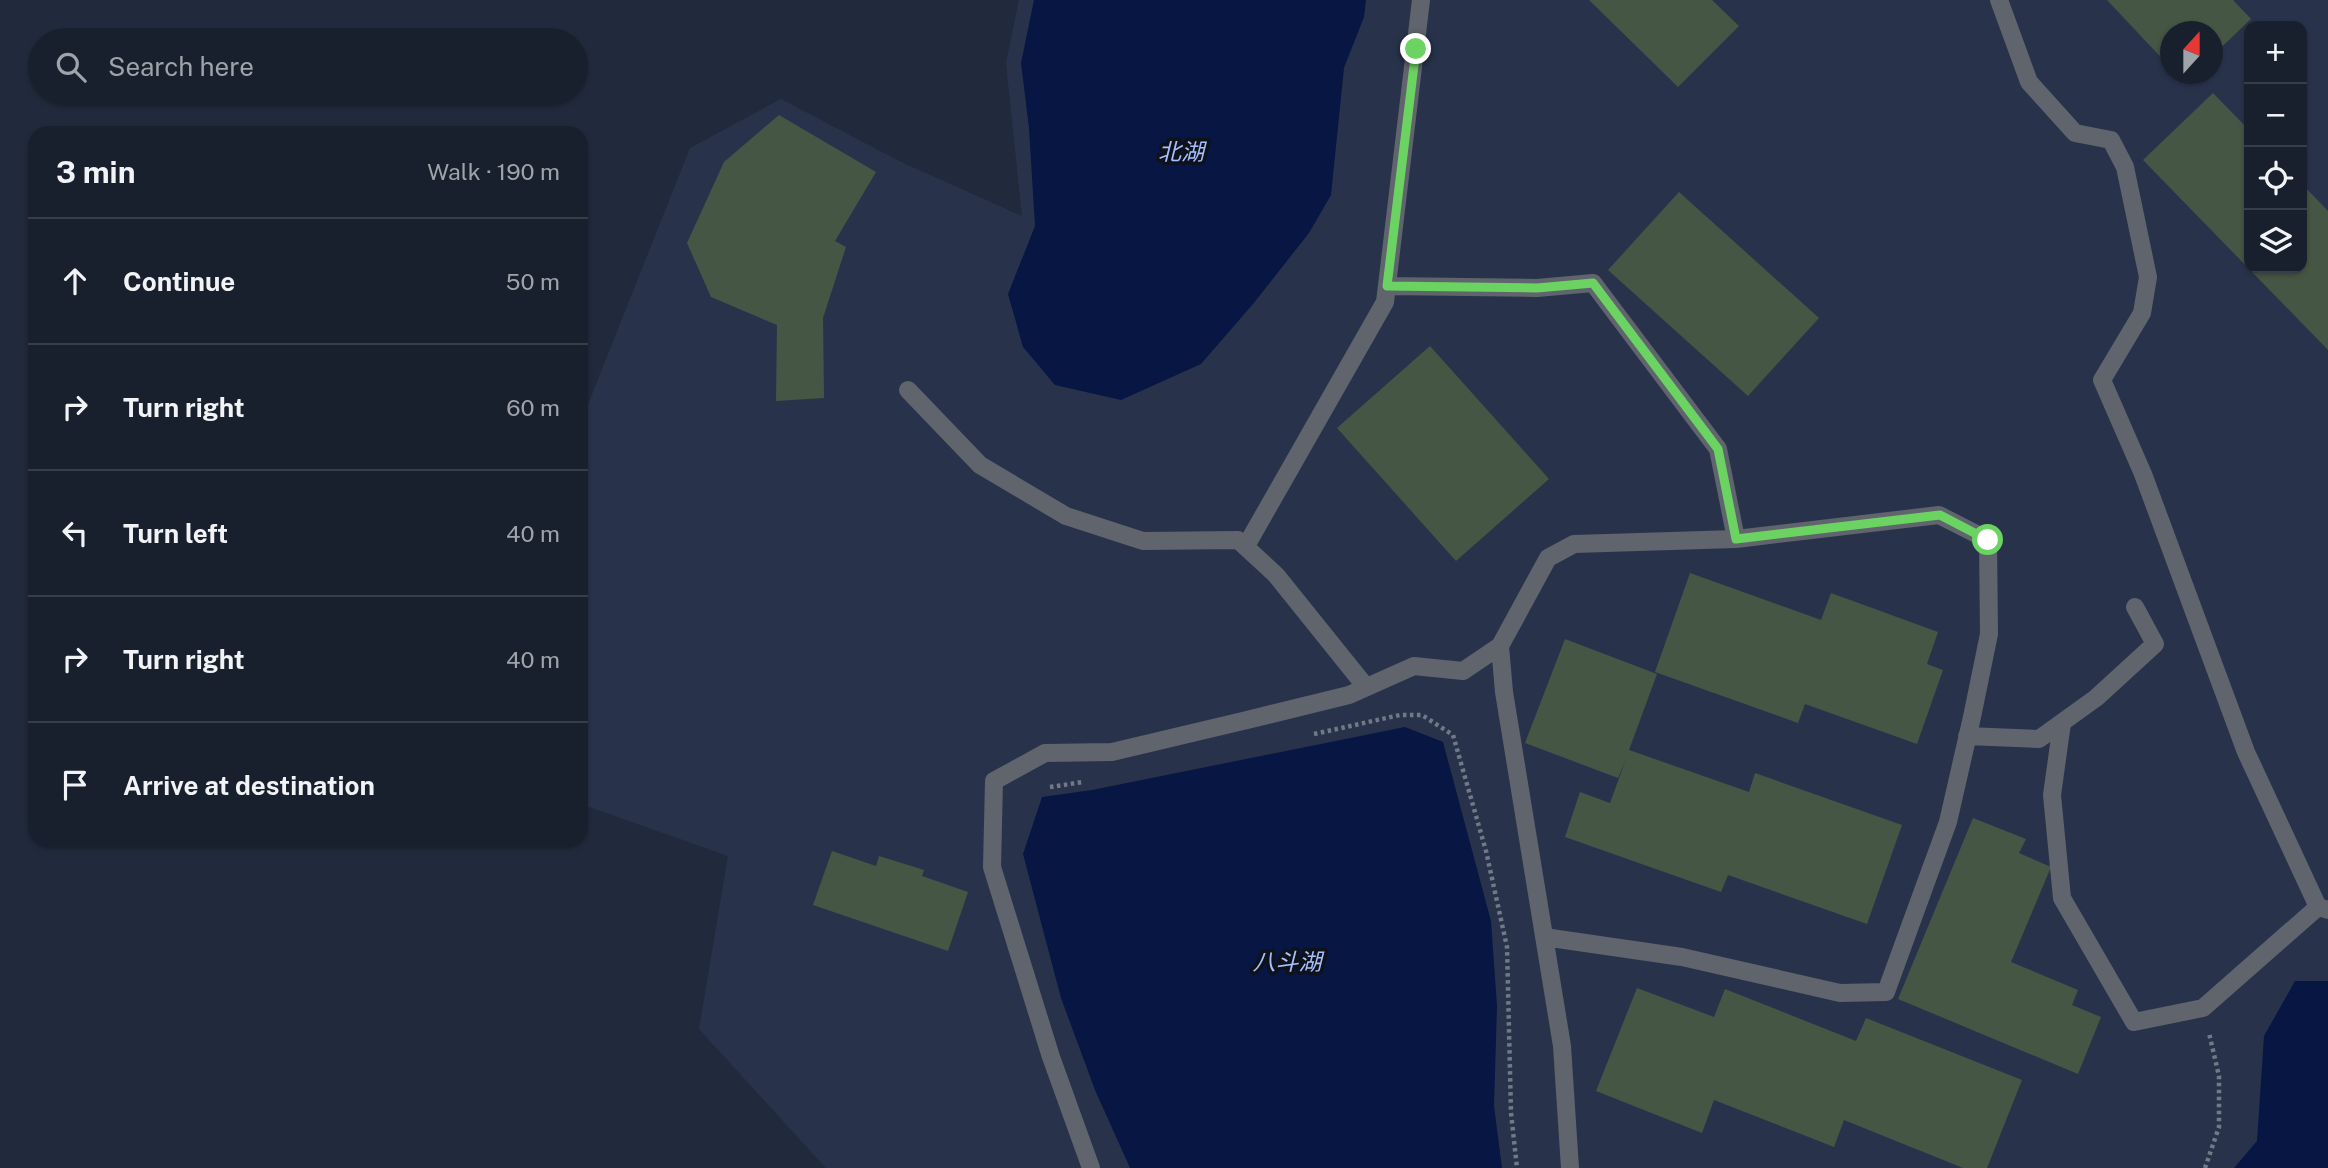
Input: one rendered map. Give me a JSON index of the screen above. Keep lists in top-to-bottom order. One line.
{"water":["北湖","八斗湖"],"north":"top","page":{"map_buttons":["+","−"],"search":"Search here","heading":["3 min","Walk · 190 m"],"list":[["Continue","50 m"],["Turn right","60 m"],["Turn left","40 m"],["Turn right","40 m"],"Arrive at destination"]}}
